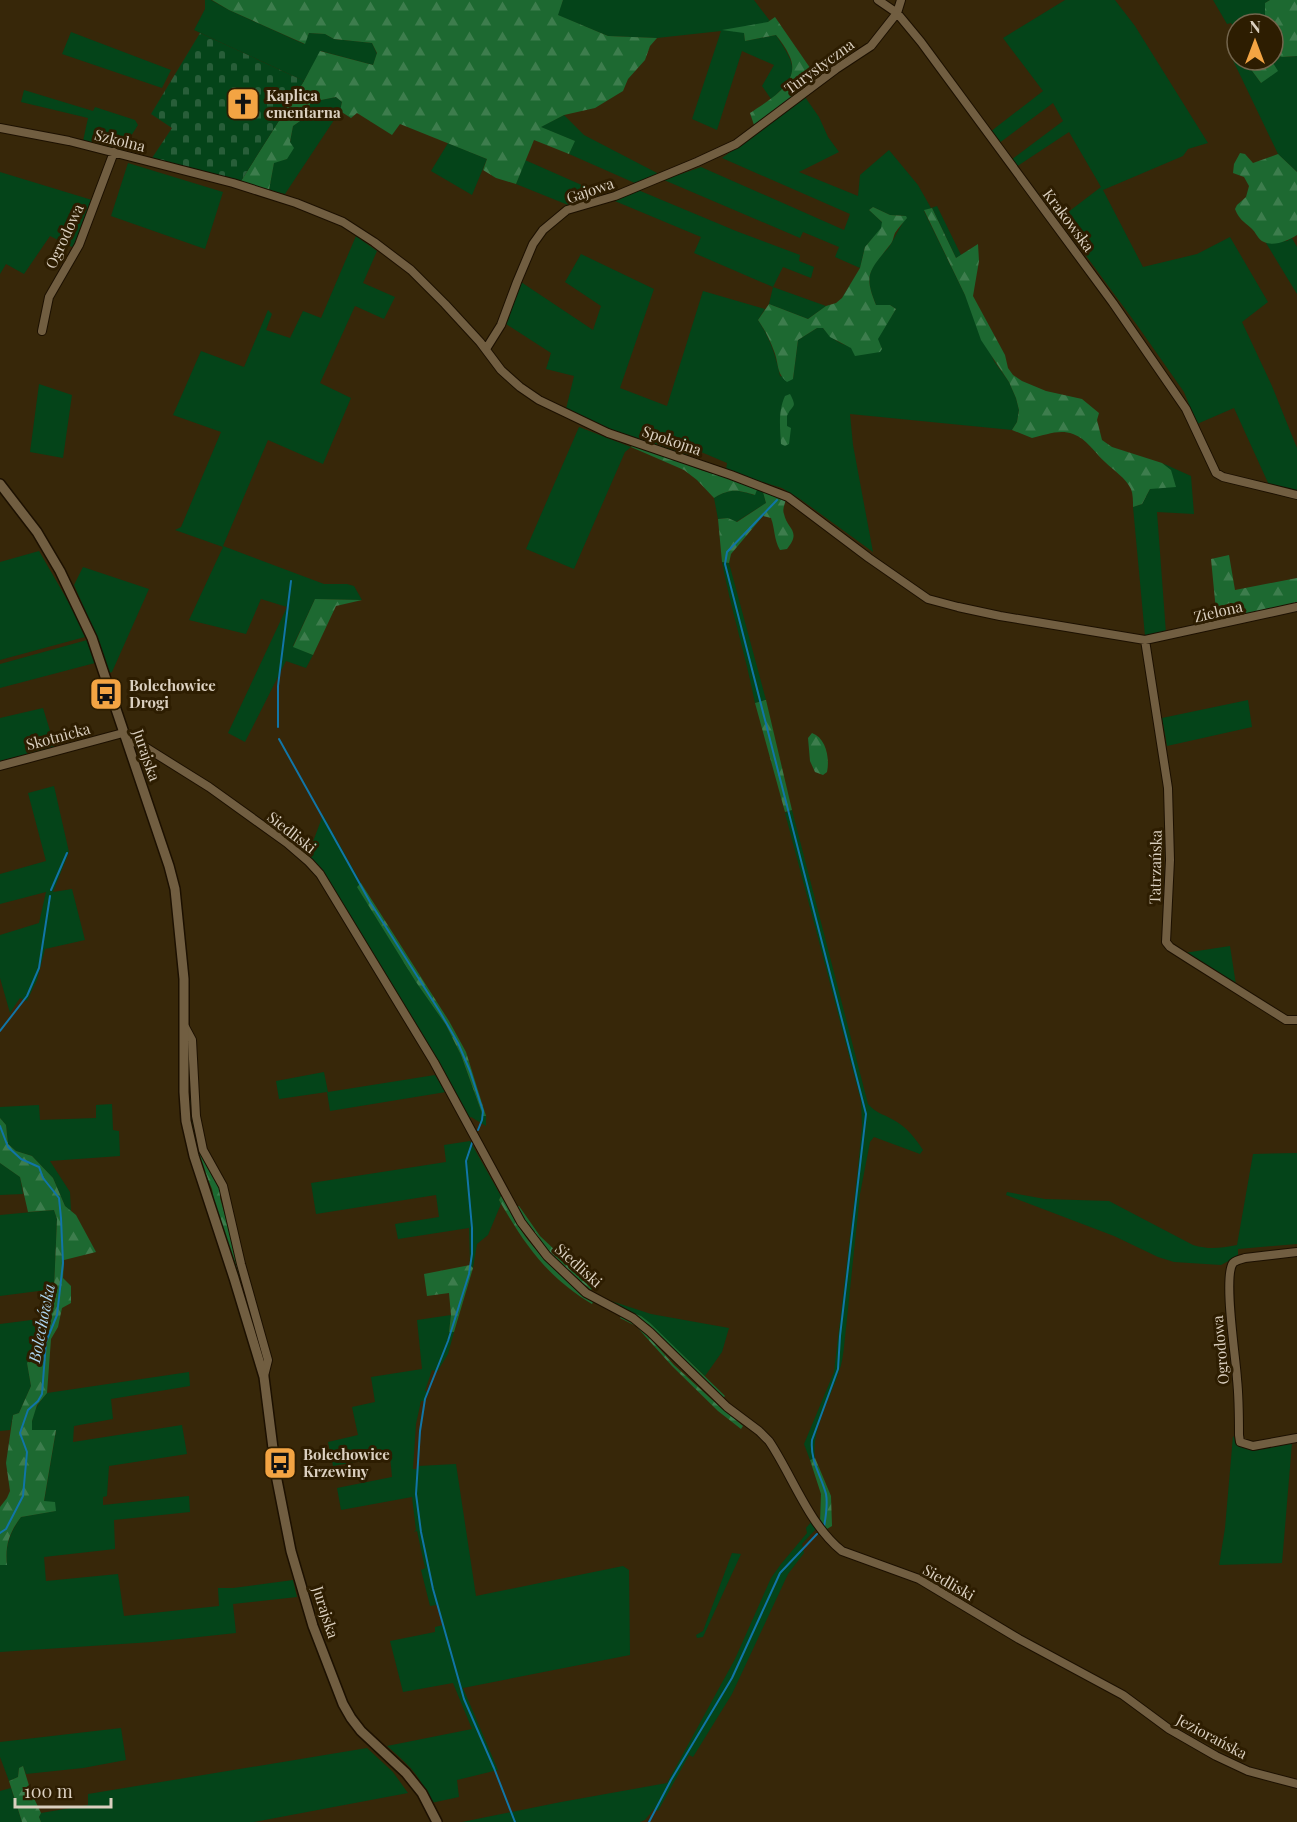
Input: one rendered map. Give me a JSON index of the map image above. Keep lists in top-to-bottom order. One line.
{"streets":{"street":["Turystyczna","Szkolna","Gajowa","Krakowska","Ogrodowa","Spokojna","Zielona","Skotnicka","Jurajska","Siedliski","Tatrzańska","Jeziorańska"]},"crossings":[["Turystyczna","Gajowa"],["Turystyczna","Krakowska"],["Szkolna","Ogrodowa"],["Szkolna","Spokojna"],["Gajowa","Spokojna"],["Spokojna","Zielona"],["Spokojna","Tatrzańska"],["Zielona","Tatrzańska"],["Skotnicka","Jurajska"],["Jurajska","Siedliski"],["Siedliski","Jeziorańska"]],"water":["Bolechówka"],"places":{"church":["Kaplica cmentarna"],"bus stop":["Bolechowice Drogi","Bolechowice Krzewiny"]},"scale_bar":"100 m","north":"top"}
